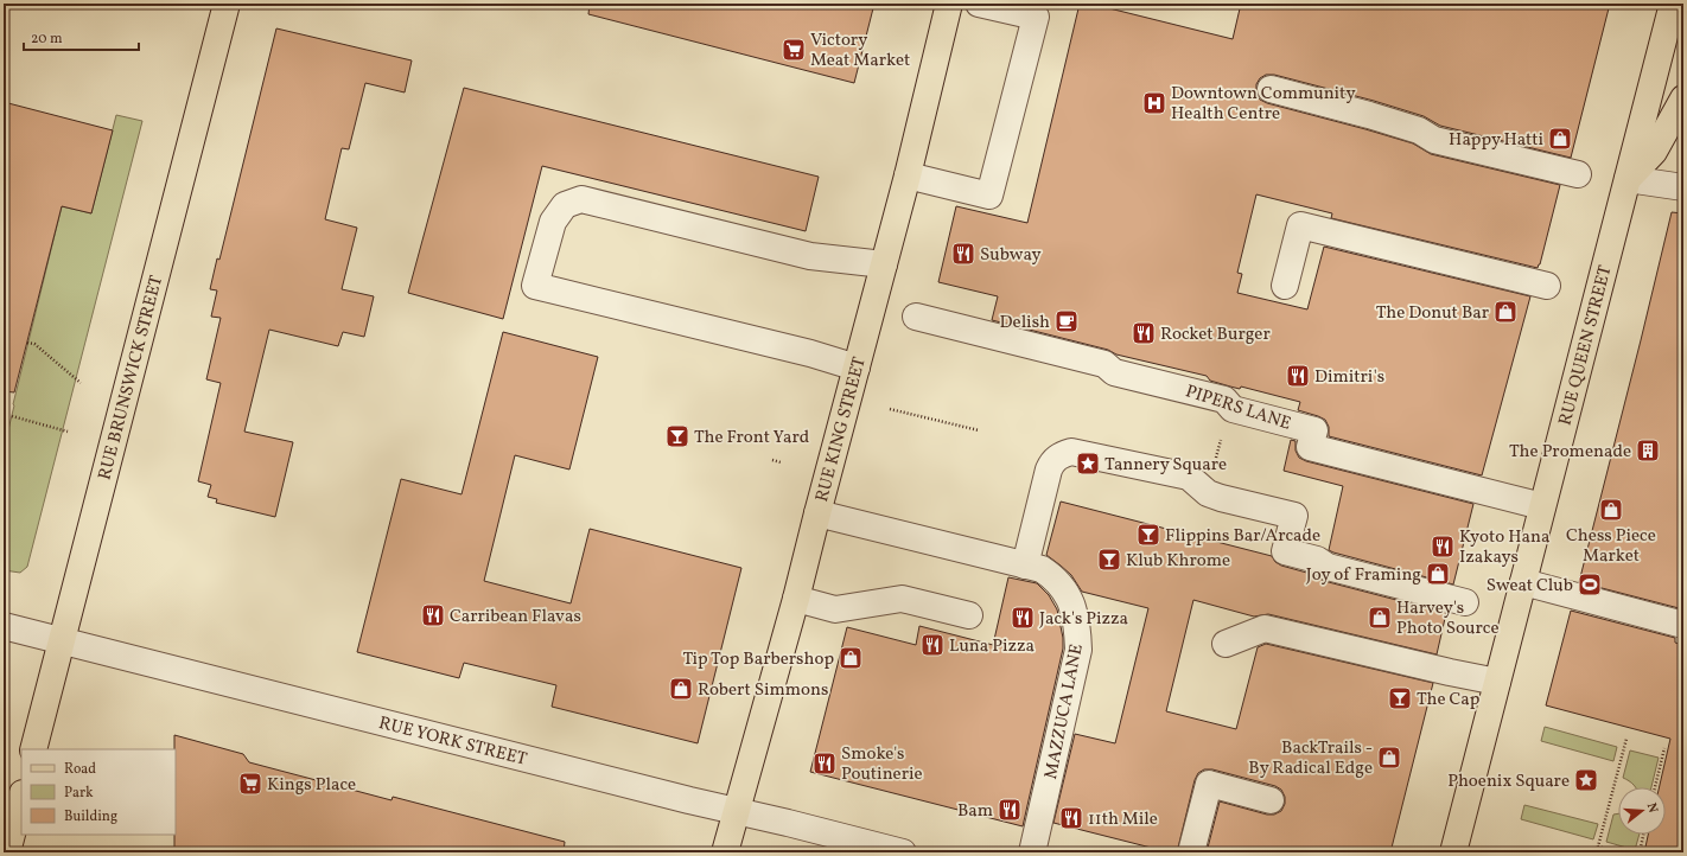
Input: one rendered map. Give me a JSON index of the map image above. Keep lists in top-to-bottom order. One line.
{"streets":{"main road":["RUE QUEEN STREET","RUE BRUNSWICK STREET","RUE KING STREET"],"street":["PIPERS LANE","MAZZUCA LANE","RUE YORK STREET"]},"crossings":[["RUE QUEEN STREET","PIPERS LANE"],["RUE BRUNSWICK STREET","RUE YORK STREET"],["RUE KING STREET","RUE YORK STREET"]],"places":{"supermarket":["Victory Meat Market","Kings Place"],"hospital":["Downtown Community Health Centre"],"shop":["Happy Hatti","The Donut Bar","Chess Piece Market","Joy of Framing","Harvey's Photo Source","Tip Top Barbershop","Robert Simmons","BackTrails - By Radical Edge"],"restaurant":["Subway","Rocket Burger","Dimitri's","Kyoto Hana Izakays","Carribean Flavas","Jack's Pizza","Luna Pizza","Smoke's Poutinerie","Bam","11th Mile"],"cafe":["Delish"],"bar":["The Front Yard","Flippins Bar/Arcade","Klub Khrome","The Cap"],"building":["The Promenade"],"place":["Tannery Square","Phoenix Square"],"sports":["Sweat Club"]},"legend":["Road","Park","Building"],"scale_bar":"20 m","north":"right"}
